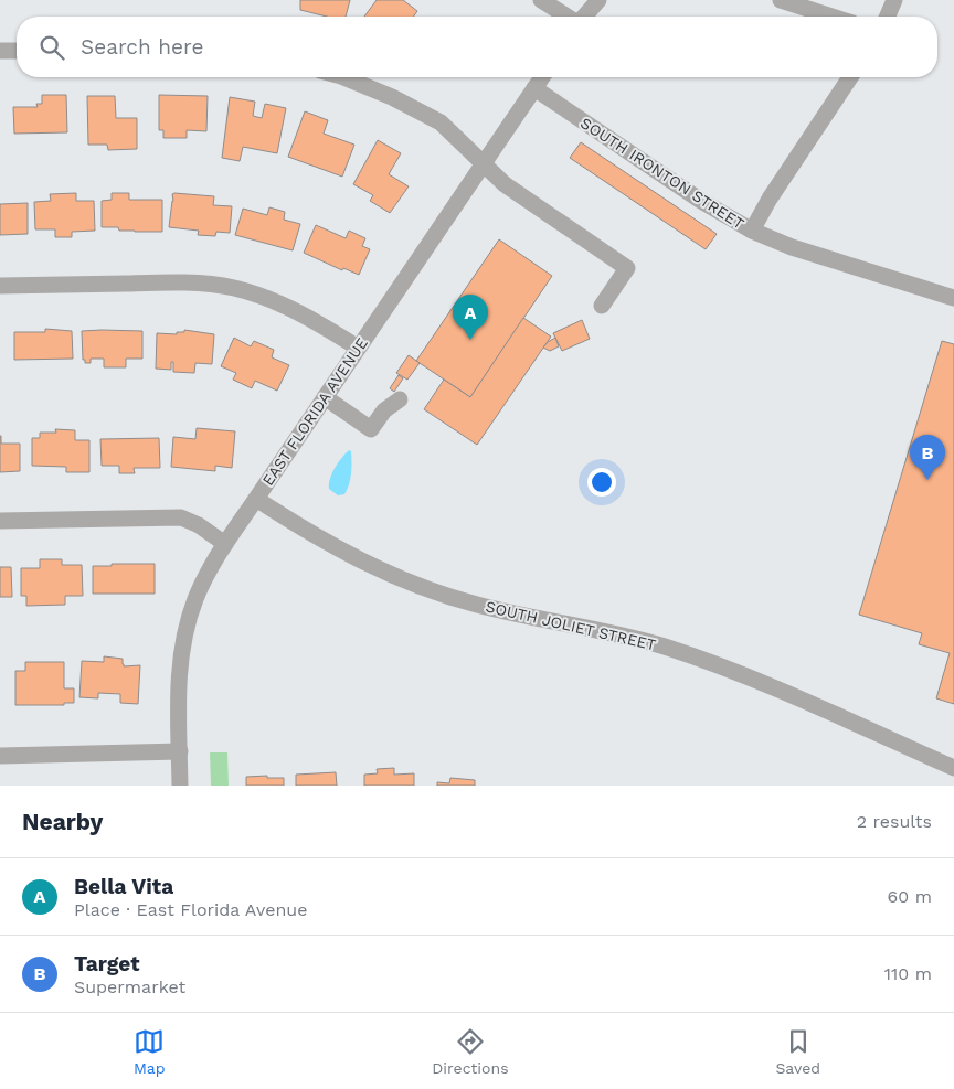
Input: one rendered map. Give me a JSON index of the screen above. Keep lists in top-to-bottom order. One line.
{"streets":{"street":["SOUTH IRONTON STREET","EAST FLORIDA AVENUE","SOUTH JOLIET STREET"]},"crossings":[["SOUTH IRONTON STREET","EAST FLORIDA AVENUE"],["EAST FLORIDA AVENUE","SOUTH JOLIET STREET"]],"page":{"search":"Search here","pins":["A","B"],"heading":["Nearby","2 results"],"list":[{"mark":"A","name":"Bella Vita","note":"Place · East Florida Avenue","value":"60 m"},{"mark":"B","name":"Target","note":"Supermarket","value":"110 m"}],"nav":["Map","Directions","Saved"]}}
